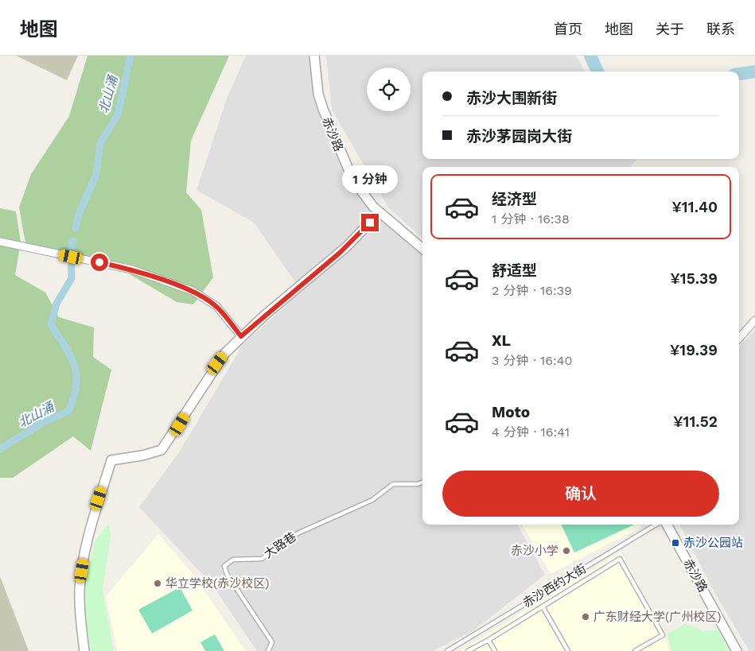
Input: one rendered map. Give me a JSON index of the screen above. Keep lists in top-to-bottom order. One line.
{"streets":{"street":["赤沙路"],"lane":["大路巷","赤沙西约大街"]},"water":["北山涌"],"places":{"transit":["赤沙公园站"],"other":["赤沙小学","华立学校(赤沙校区)","广东财经大学(广州校区)"]},"page":{"header":"地图","nav":["首页","地图","关于","联系"],"banner":["赤沙大围新街","赤沙茅园岗大街"],"bubble":"1 分钟","list":[{"name":"经济型","note":"1 分钟 · 16:38","value":"¥11.40"},{"name":"舒适型","note":"2 分钟 · 16:39","value":"¥15.39"},{"name":"XL","note":"3 分钟 · 16:40","value":"¥19.39"},{"name":"Moto","note":"4 分钟 · 16:41","value":"¥11.52"}],"buttons":"确认"}}
